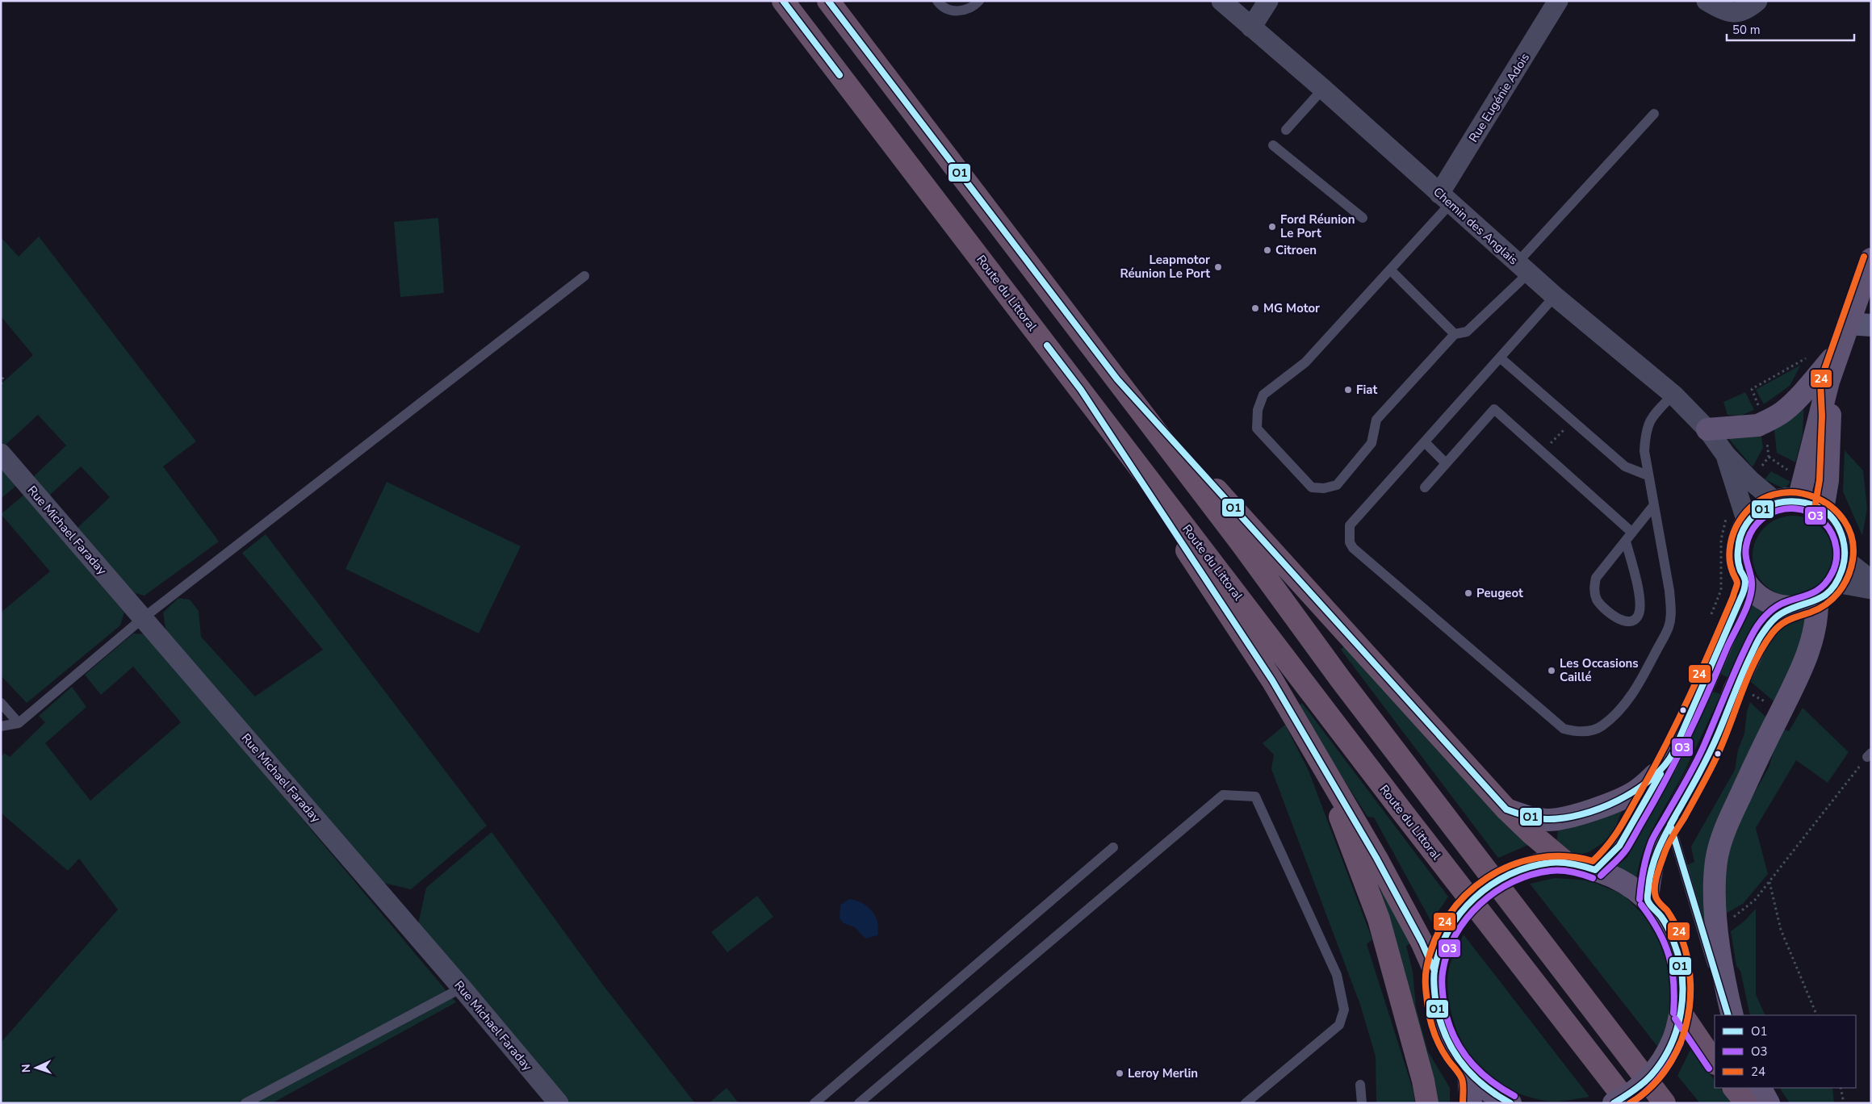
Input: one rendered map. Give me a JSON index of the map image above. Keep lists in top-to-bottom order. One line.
{"streets":{"highway":["Route du Littoral"],"street":["Rue Eugénie Adois","Chemin des Anglais","Rue Michael Faraday"]},"crossings":[["Rue Eugénie Adois","Chemin des Anglais"]],"places":["Ford Réunion Le Port","Citroen","Leapmotor Réunion Le Port","MG Motor","Fiat","Peugeot","Les Occasions Caillé","Leroy Merlin"],"lines":["transit line O1","transit line 24","transit line O3"],"legend":["O1","O3","24"],"scale_bar":"50 m","north":"left"}
